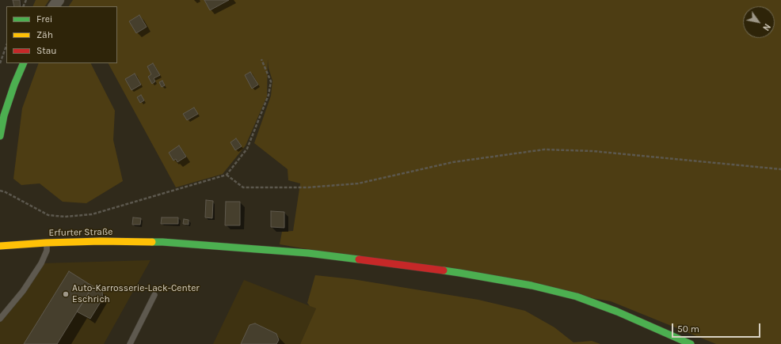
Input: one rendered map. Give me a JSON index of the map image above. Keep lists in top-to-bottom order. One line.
{"streets":{"main road":["Erfurter Straße"]},"places":["Auto-Karrosserie-Lack-Center Eschrich"],"legend":["Frei","Zäh","Stau"],"scale_bar":"50 m","north":"bottom right"}
